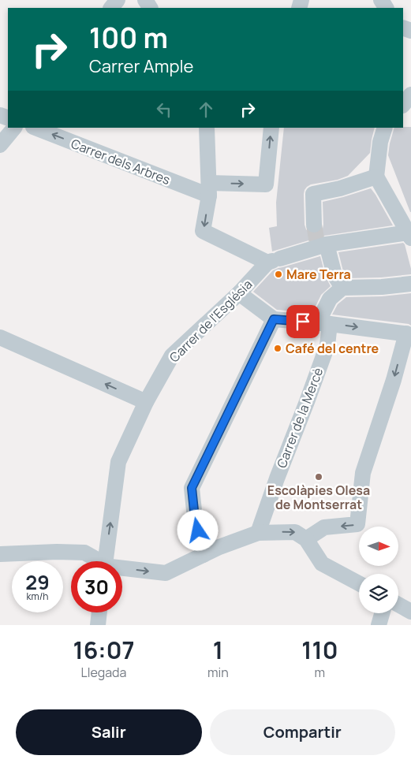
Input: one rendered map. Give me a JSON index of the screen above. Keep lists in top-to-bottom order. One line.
{"streets":{"street":["Carrer dels Arbres","Carrer de l'Església","Carrer de la Mercè"]},"places":["Mare Terra","Café del centre","Escolàpies Olesa de Montserrat"],"north":"right","page":{"turn":["100 m","Carrer Ample"],"speed":"29 km/h","limit":"30","eta":["16:07","Llegada","1","min","110","m"],"buttons":["Salir","Compartir"]}}
